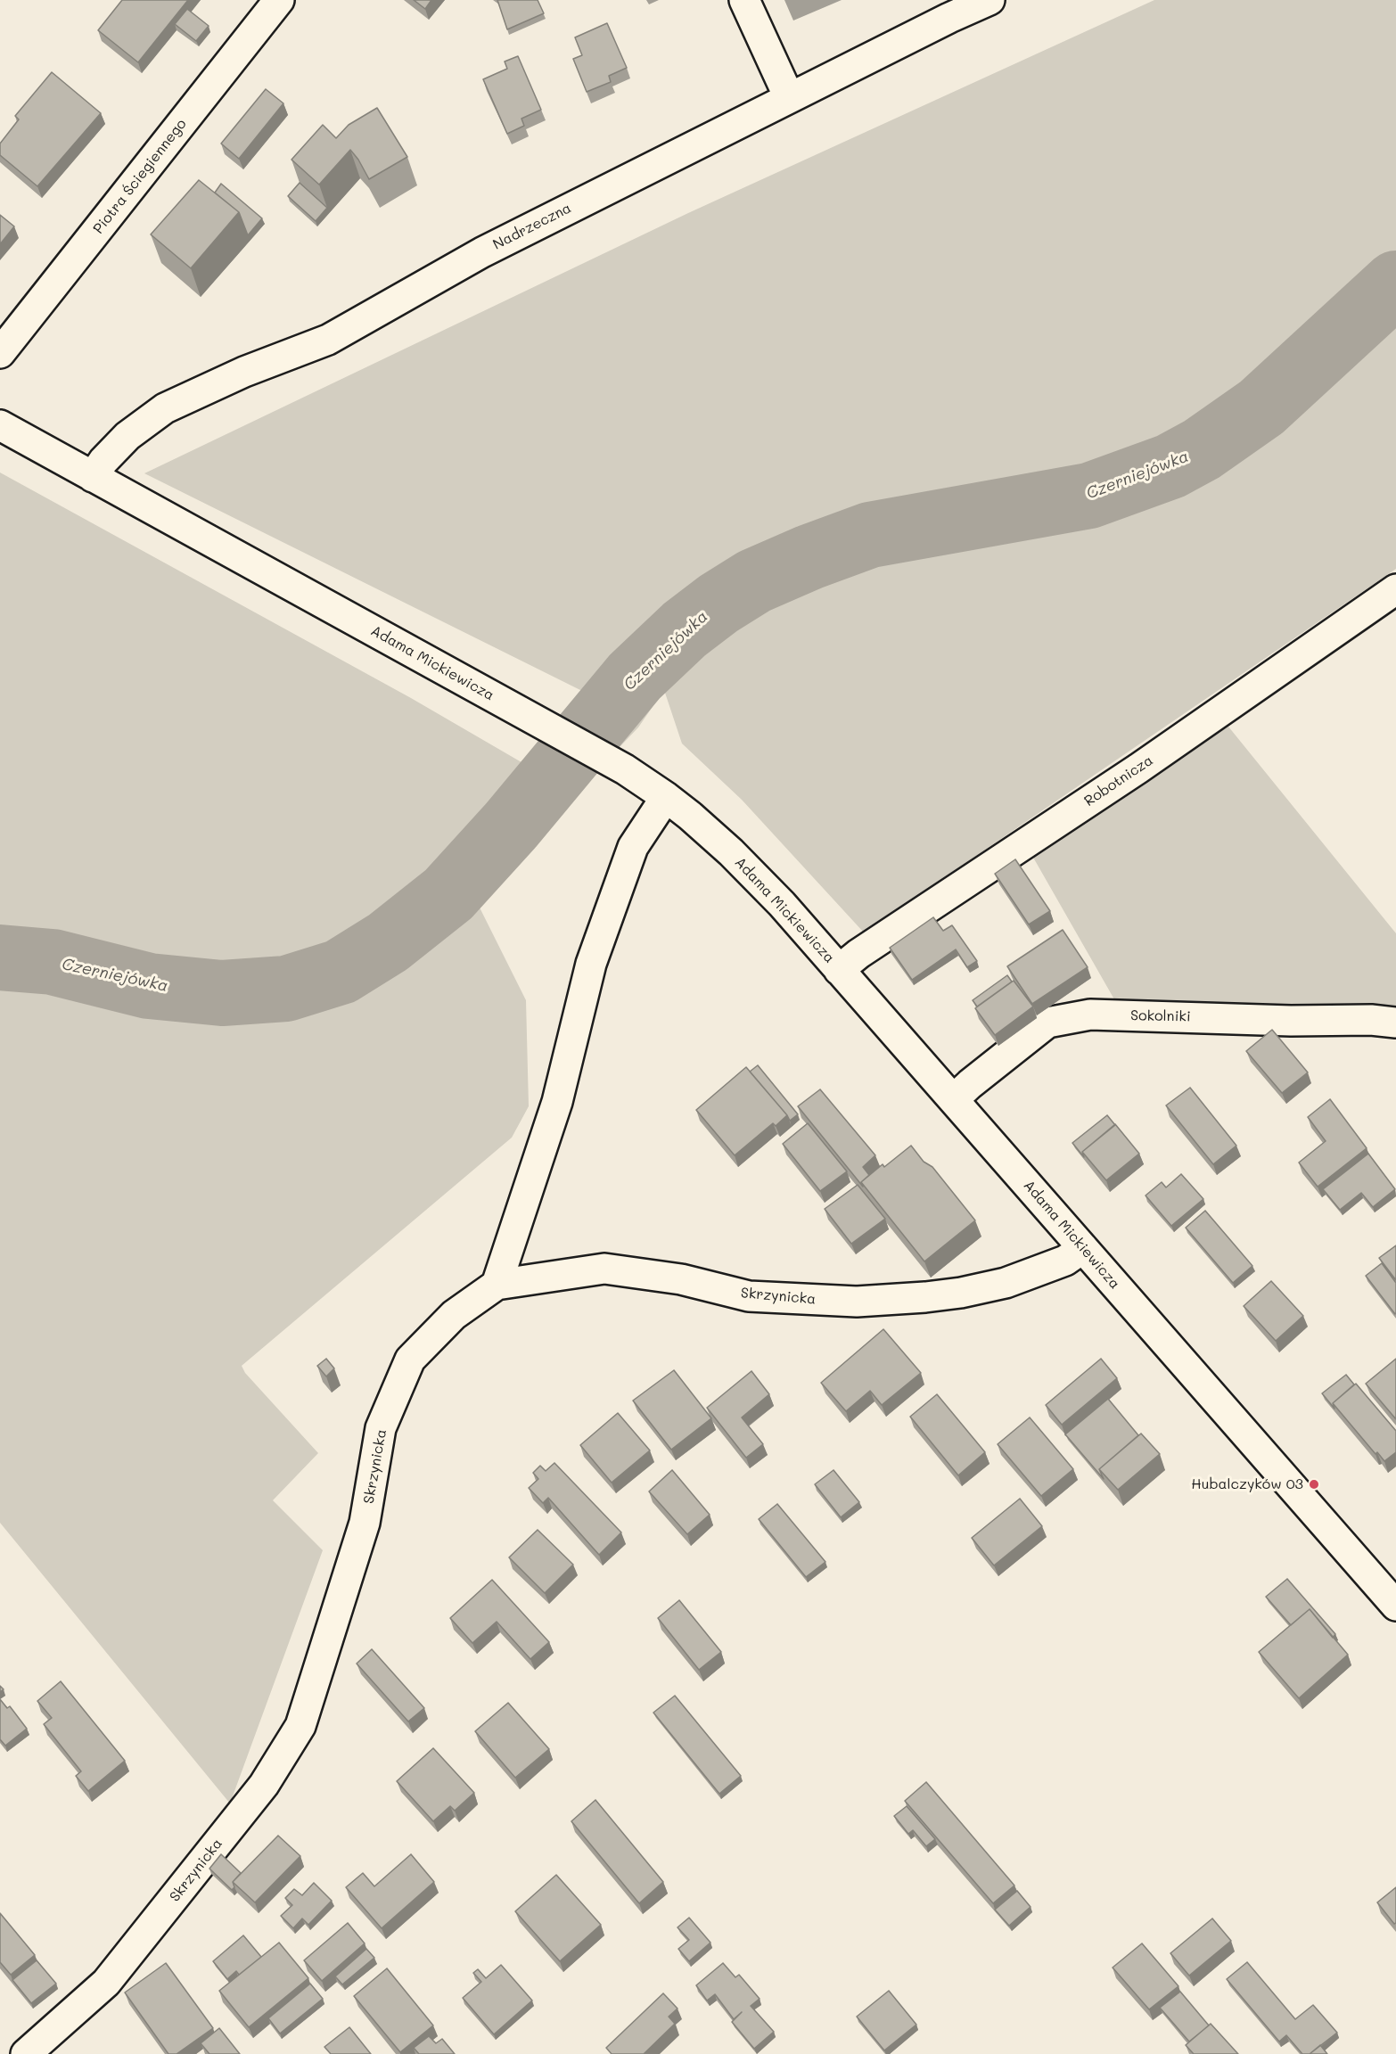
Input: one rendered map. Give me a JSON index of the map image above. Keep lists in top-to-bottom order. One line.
{"streets":{"street":["Piotra Ściegiennego","Nadrzeczna","Adama Mickiewicza","Robotnicza","Sokolniki","Skrzynicka"]},"crossings":[["Nadrzeczna","Adama Mickiewicza"],["Adama Mickiewicza","Robotnicza"],["Adama Mickiewicza","Sokolniki"],["Adama Mickiewicza","Skrzynicka"]],"water":["Czerniejówka"],"places":["Hubalczyków 03"]}
